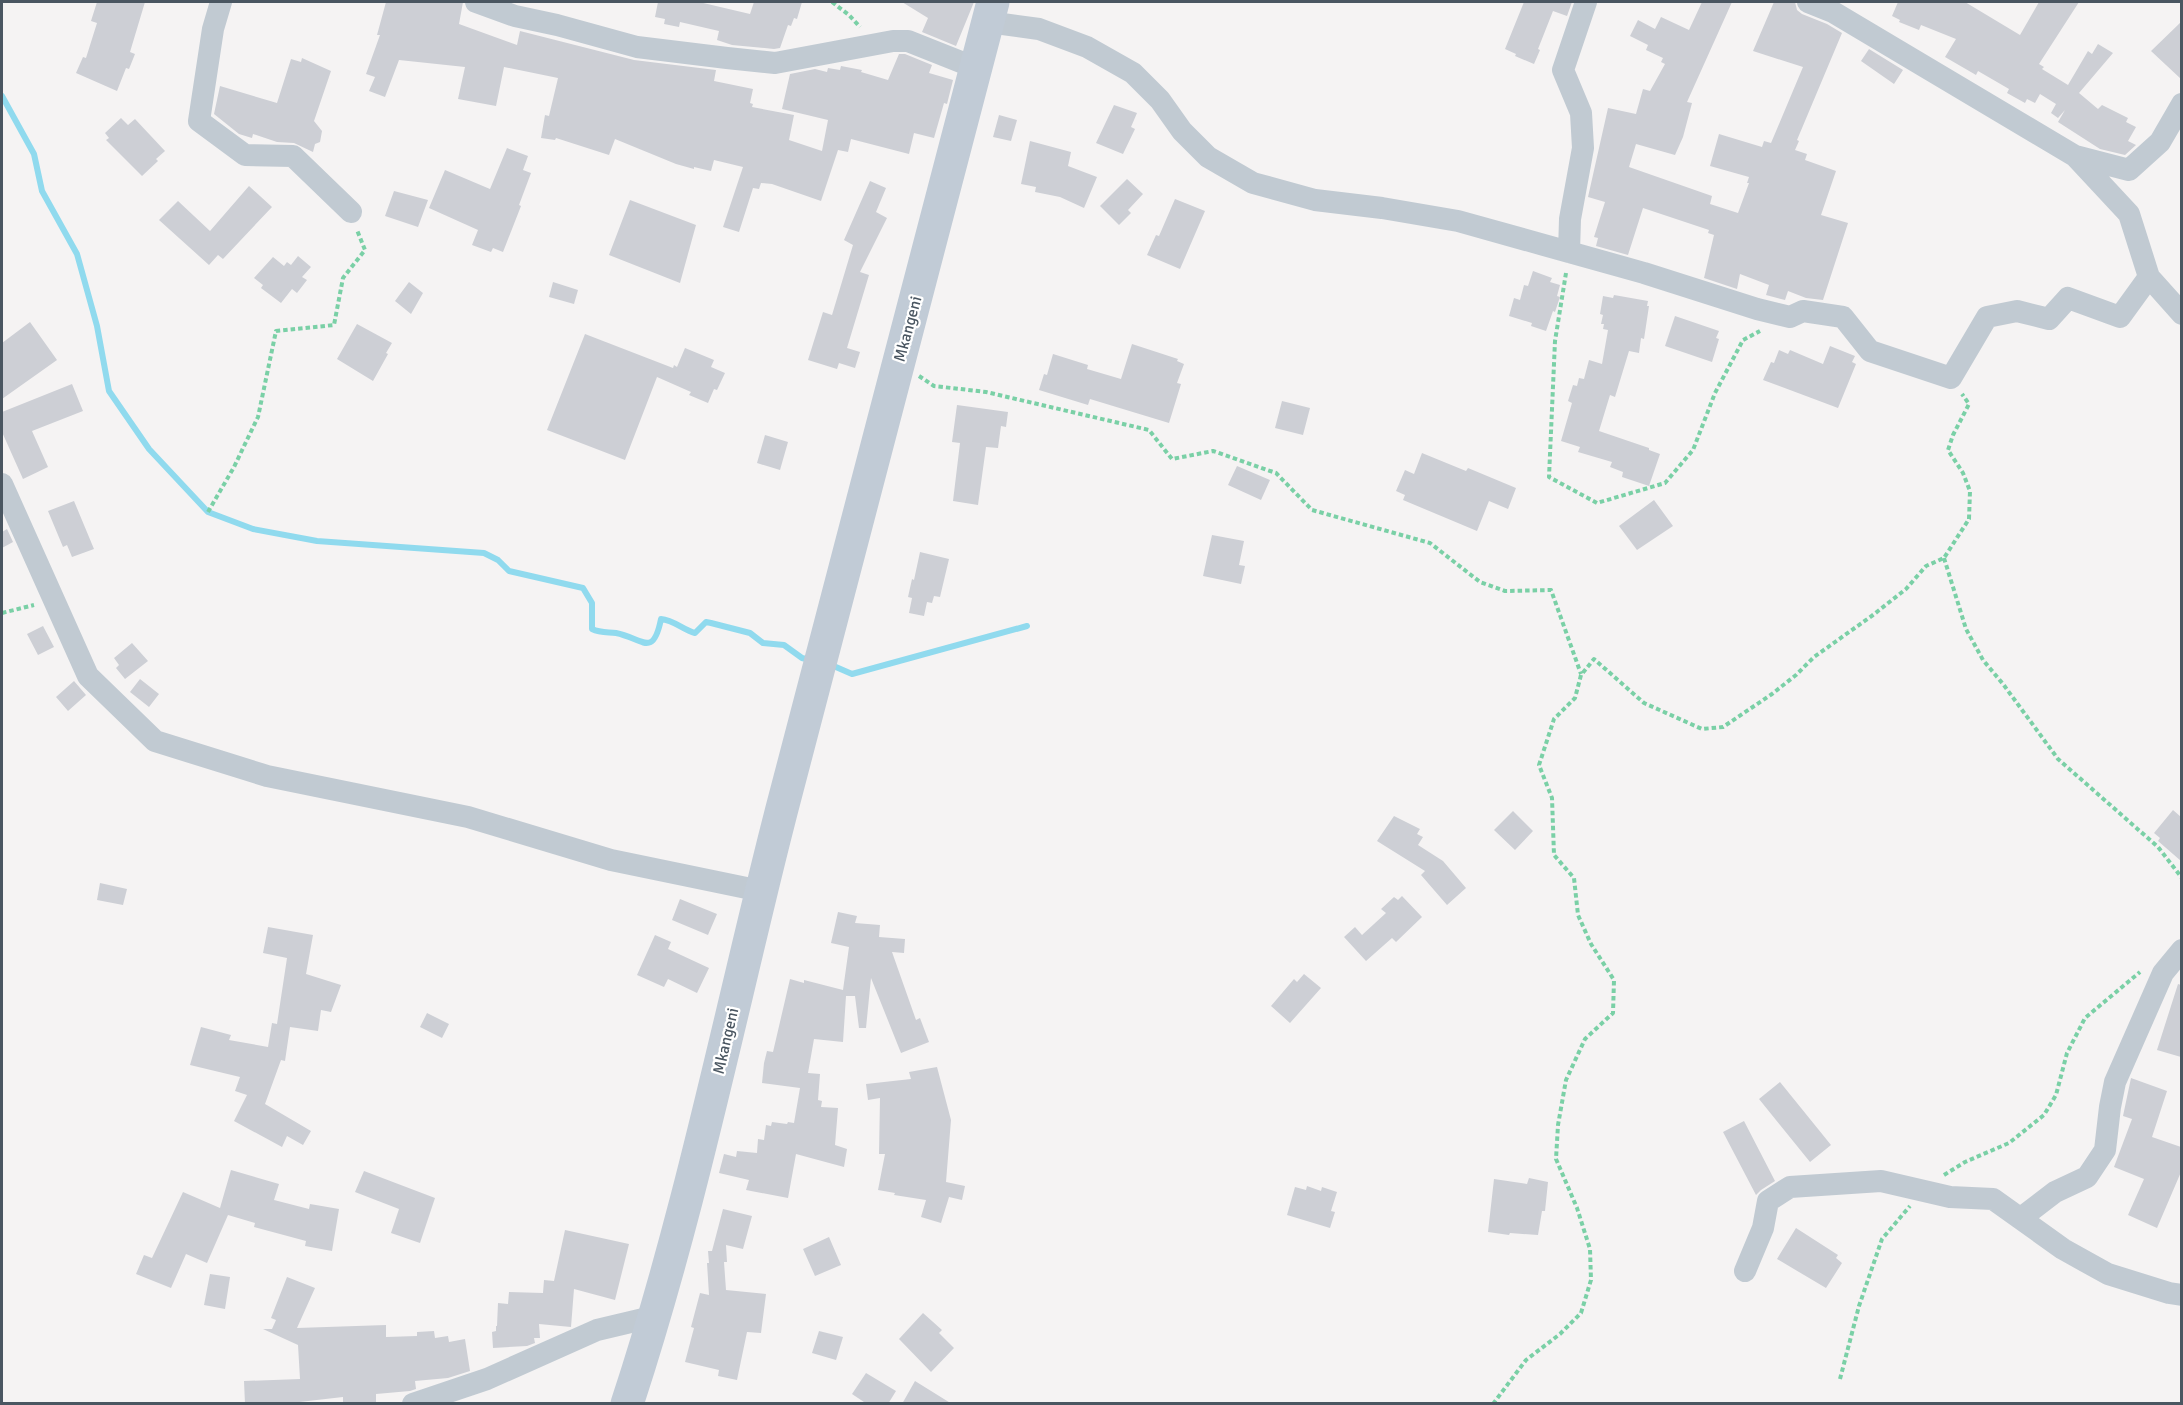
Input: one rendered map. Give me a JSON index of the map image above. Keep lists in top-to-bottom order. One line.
{"streets":{"street":["Mkangeni"]}}
